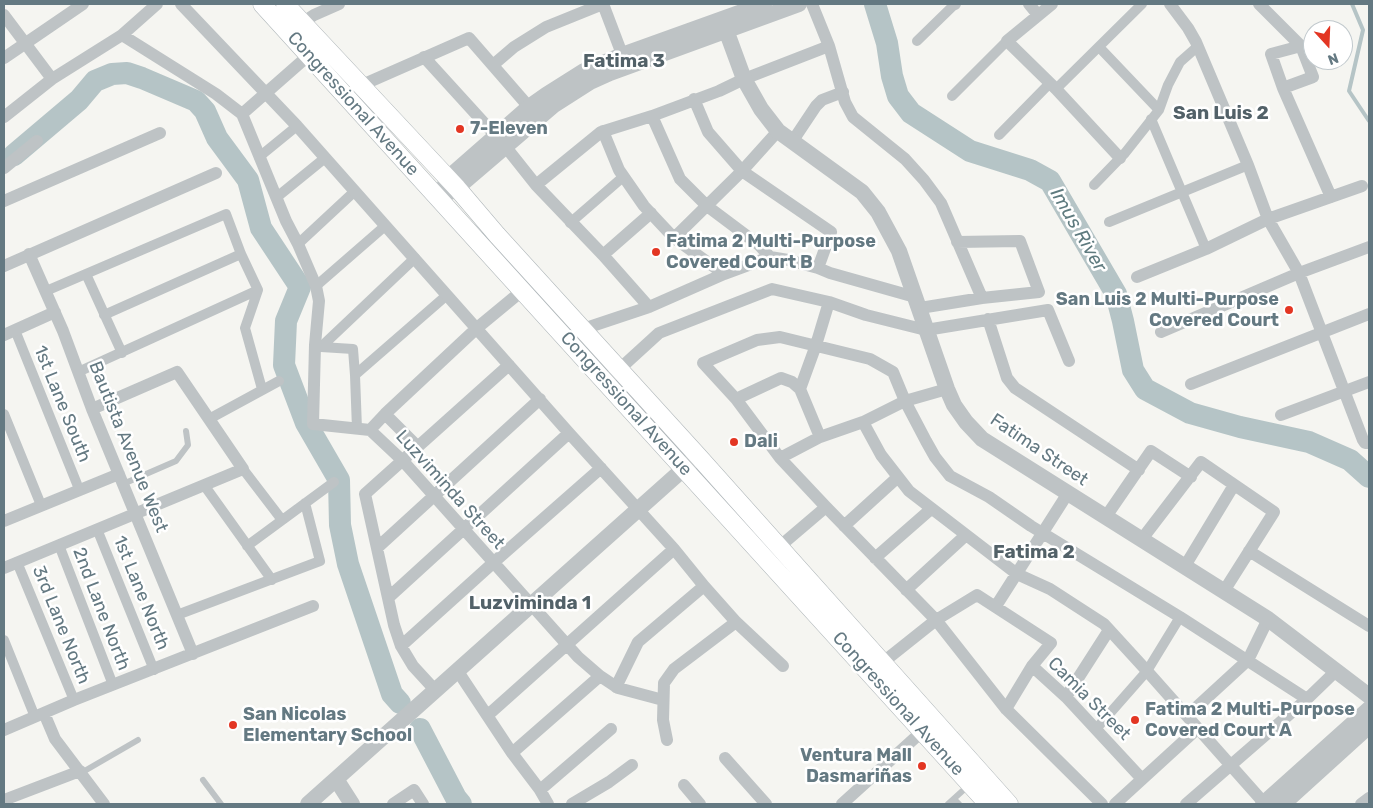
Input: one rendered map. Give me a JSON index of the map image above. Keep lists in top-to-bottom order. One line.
{"streets":{"main road":["Congressional Avenue"],"street":["1st Lane South","Bautista Avenue West","Fatima Street","Luzviminda Street","1st Lane North","2nd Lane North","3rd Lane North","Camia Street"]},"crossings":[["Congressional Avenue","Luzviminda Street"]],"districts":["Fatima 3","San Luis 2","Fatima 2","Luzviminda 1"],"water":["Imus River"],"places":["7-Eleven","Fatima 2 Multi-Purpose Covered Court B","San Luis 2 Multi-Purpose Covered Court","Dali","Fatima 2 Multi-Purpose Covered Court A","San Nicolas Elementary School","Ventura Mall Dasmariñas"],"north":"bottom"}
